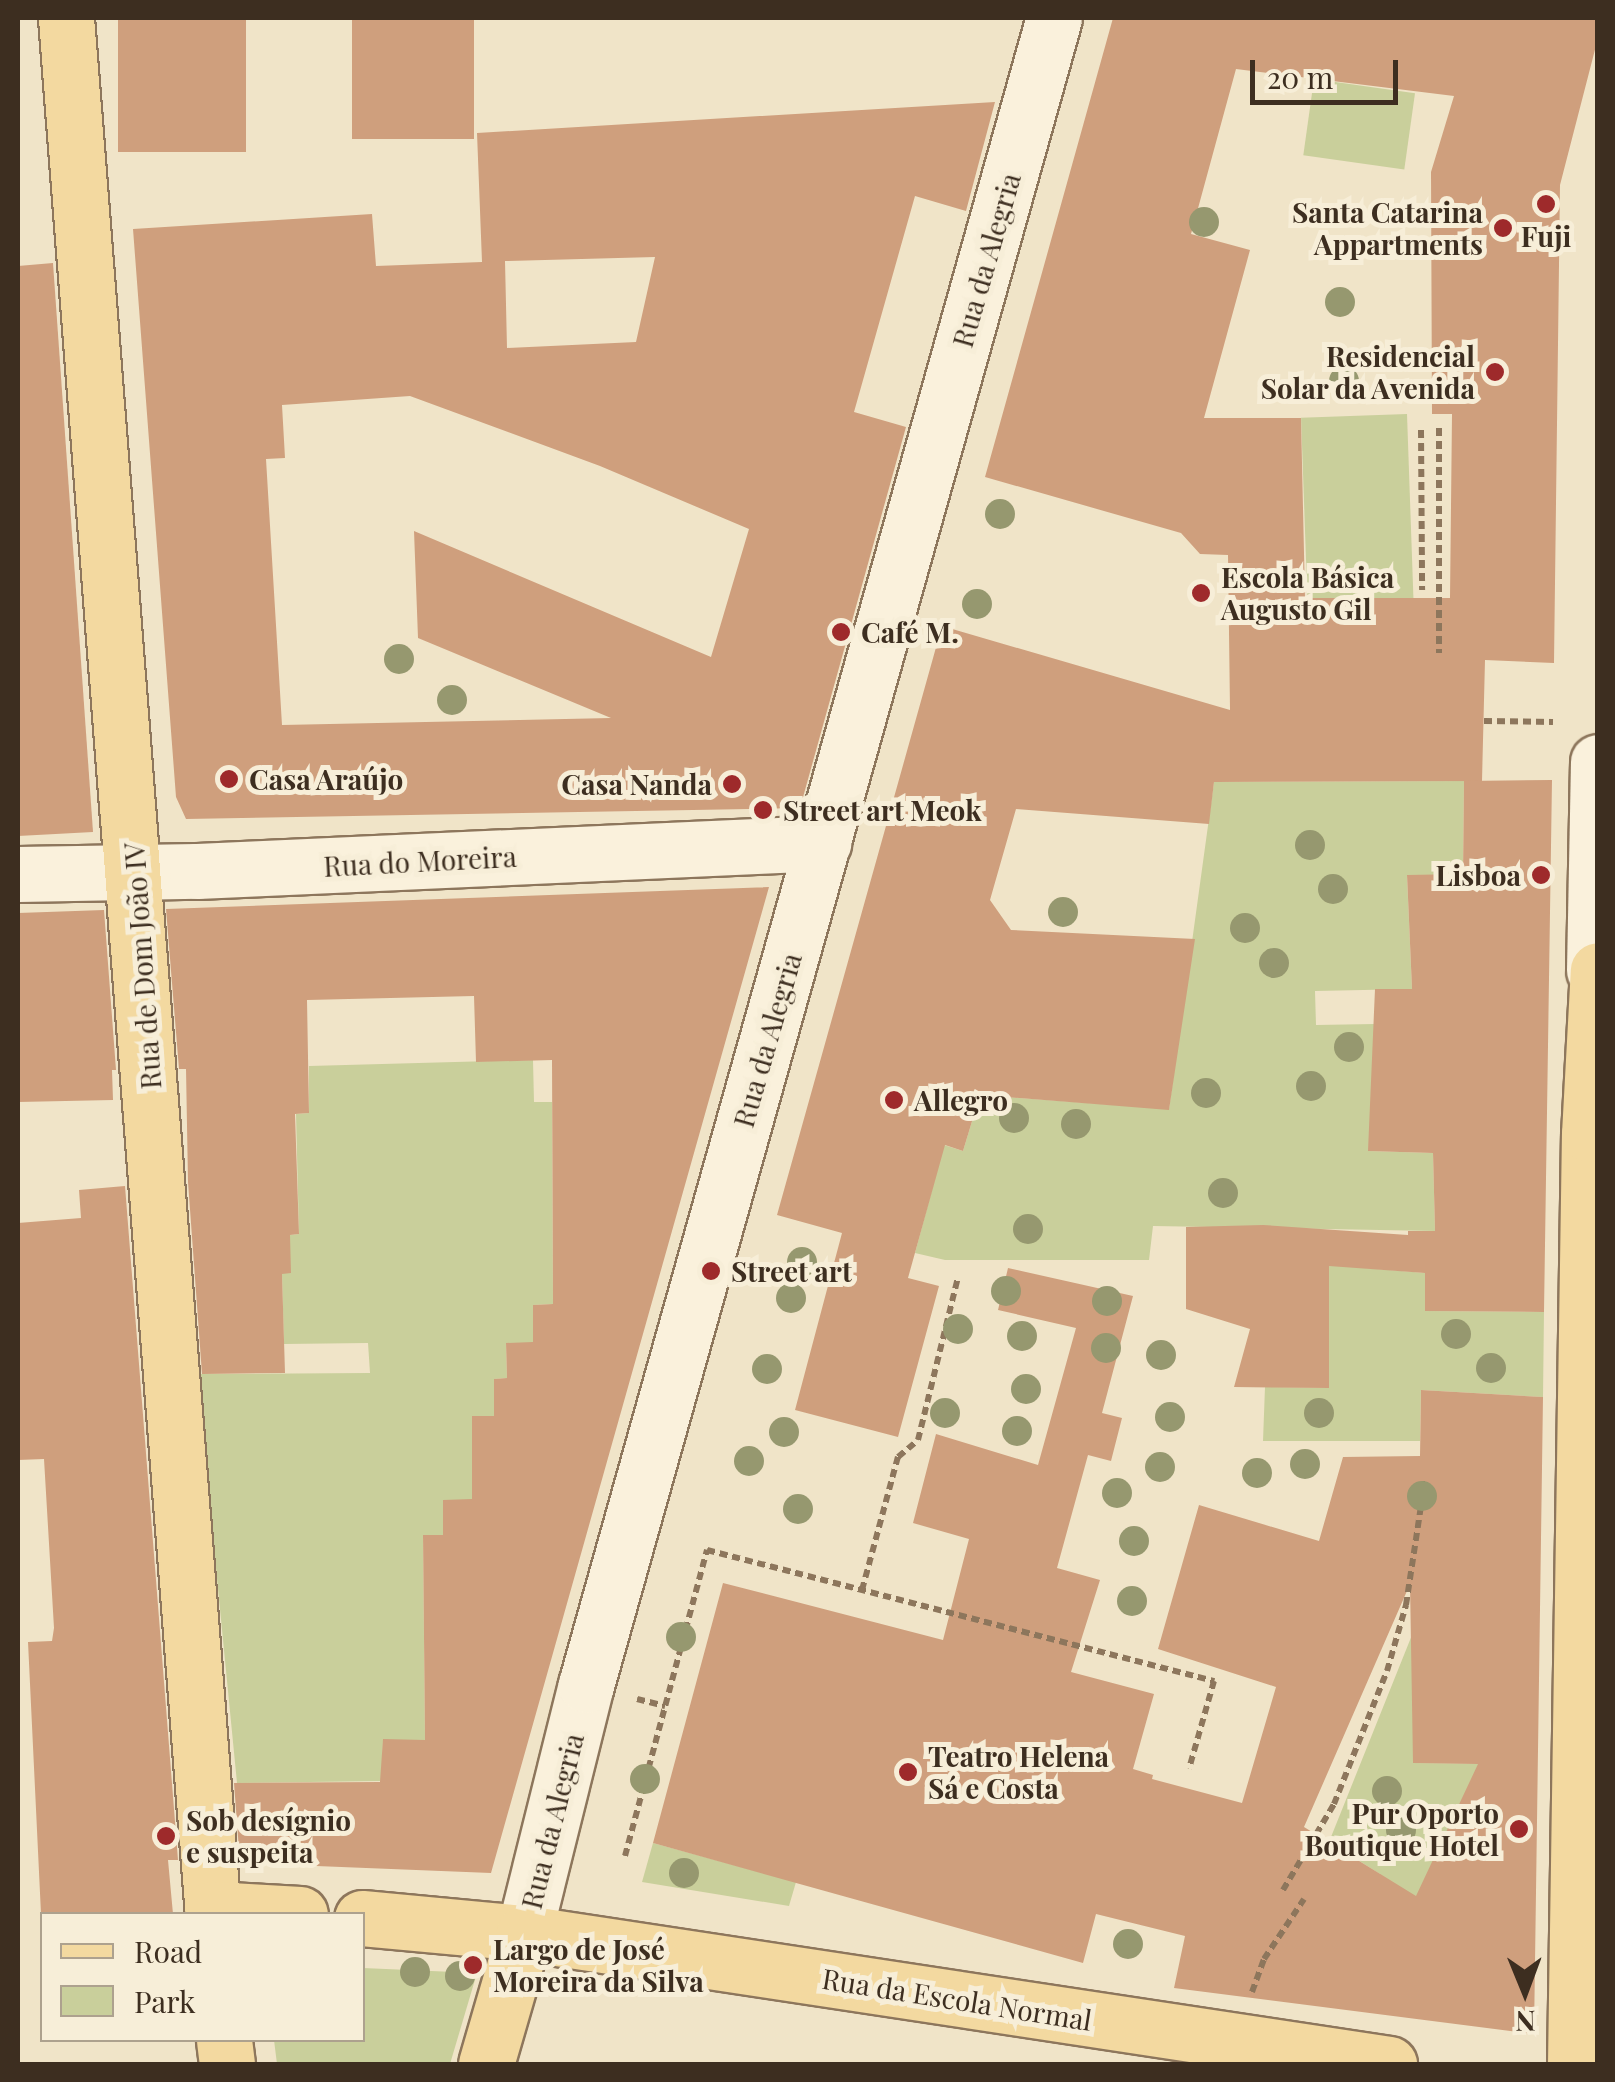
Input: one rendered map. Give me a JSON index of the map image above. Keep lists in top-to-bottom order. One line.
{"streets":{"main road":["Rua da Alegria","Rua de Dom João IV","Rua da Escola Normal"],"street":["Rua do Moreira"]},"crossings":[["Rua da Alegria","Rua do Moreira"],["Rua da Alegria","Rua da Escola Normal"],["Rua do Moreira","Rua de Dom João IV"]],"places":["Fuji","Santa Catarina Appartments","Residencial Solar da Avenida","Escola Básica Augusto Gil","Café M.","Casa Araújo","Casa Nanda","Street art Meok","Lisboa","Allegro","Street art","Teatro Helena Sá e Costa","Pur Oporto Boutique Hotel","Sob desígnio e suspeita","Largo de José Moreira da Silva"],"legend":["Road","Park"],"scale_bar":"20 m","north":"bottom"}
